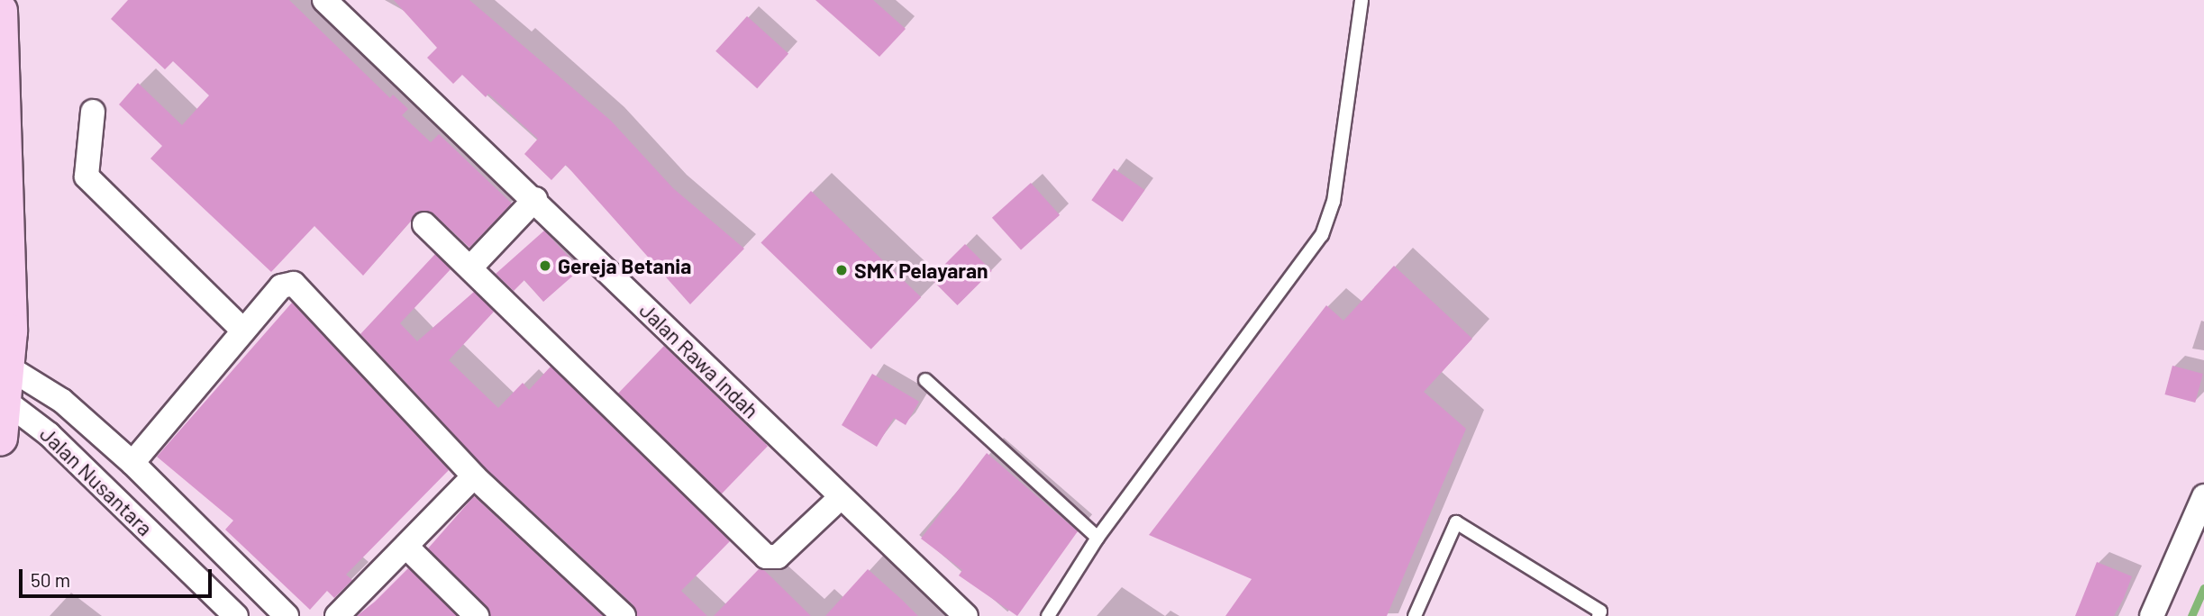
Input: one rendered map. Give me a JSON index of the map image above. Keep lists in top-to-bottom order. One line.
{"streets":{"street":["Jalan Rawa Indah","Jalan Nusantara"]},"places":["Gereja Betania","SMK Pelayaran"],"scale_bar":"50 m"}
